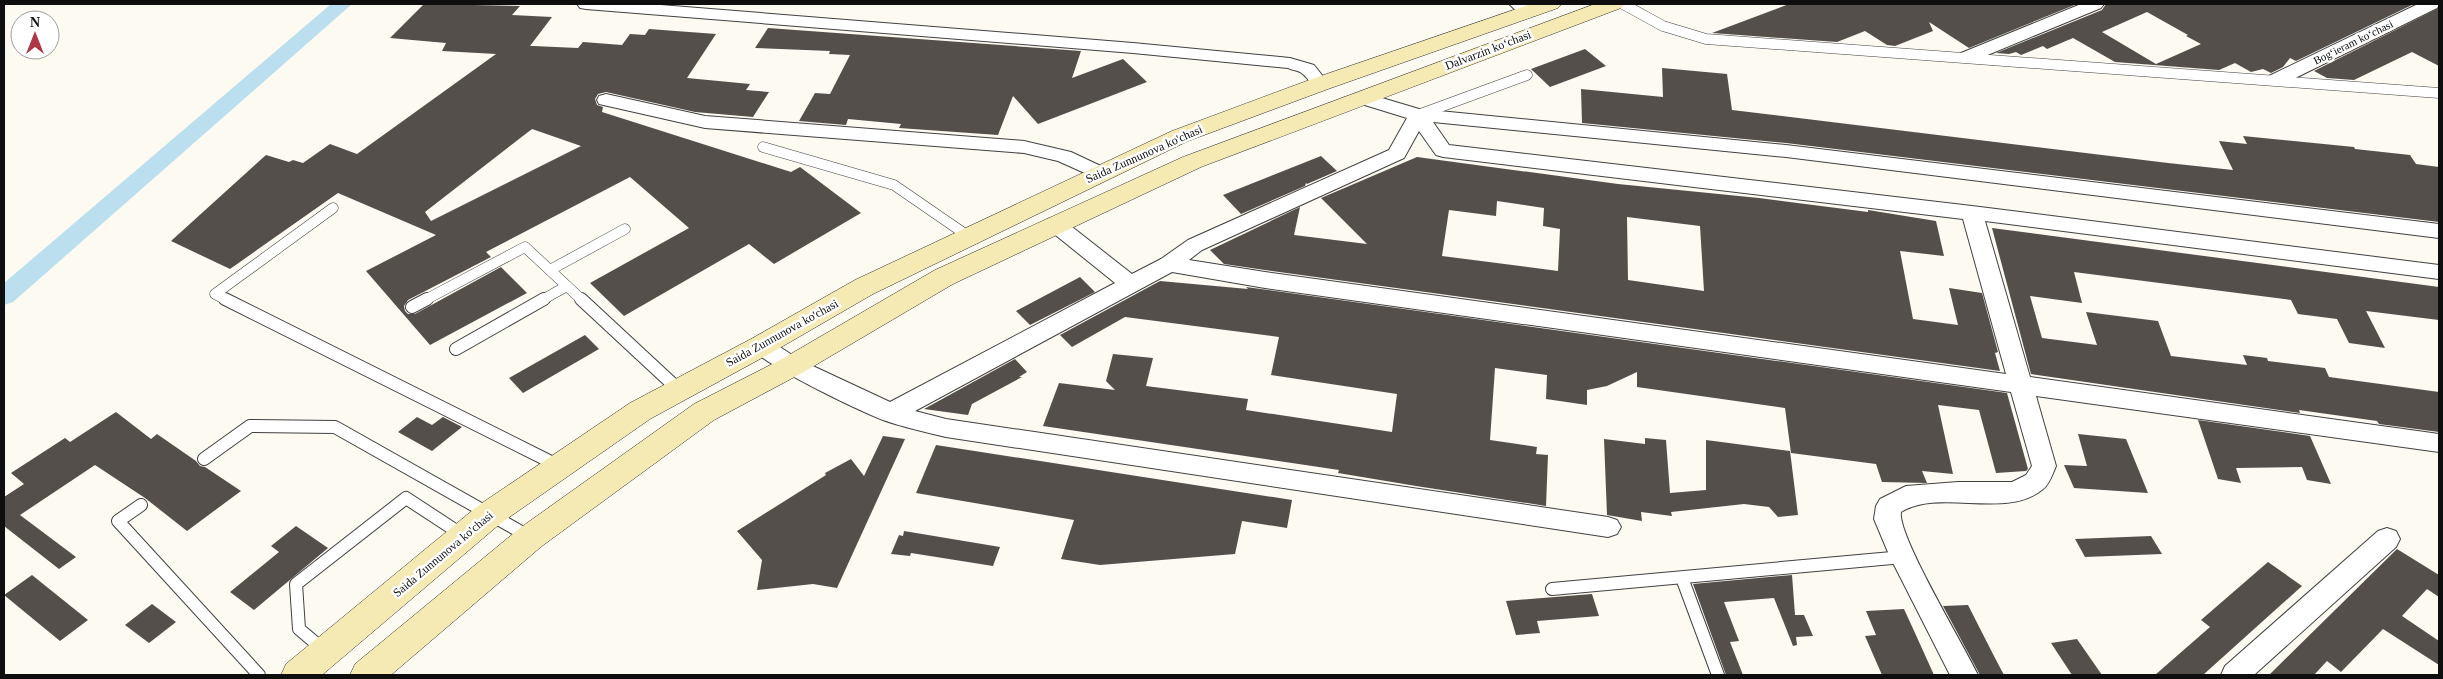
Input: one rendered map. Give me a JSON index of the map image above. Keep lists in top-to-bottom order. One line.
{"streets":{"main road":["Dalvarzin koʻchasi","Saida Zunnunova ko'chasi"],"street":["Bogʻieram koʻchasi"]},"crossings":[["Dalvarzin koʻchasi","Saida Zunnunova ko'chasi"]],"north":"top"}
